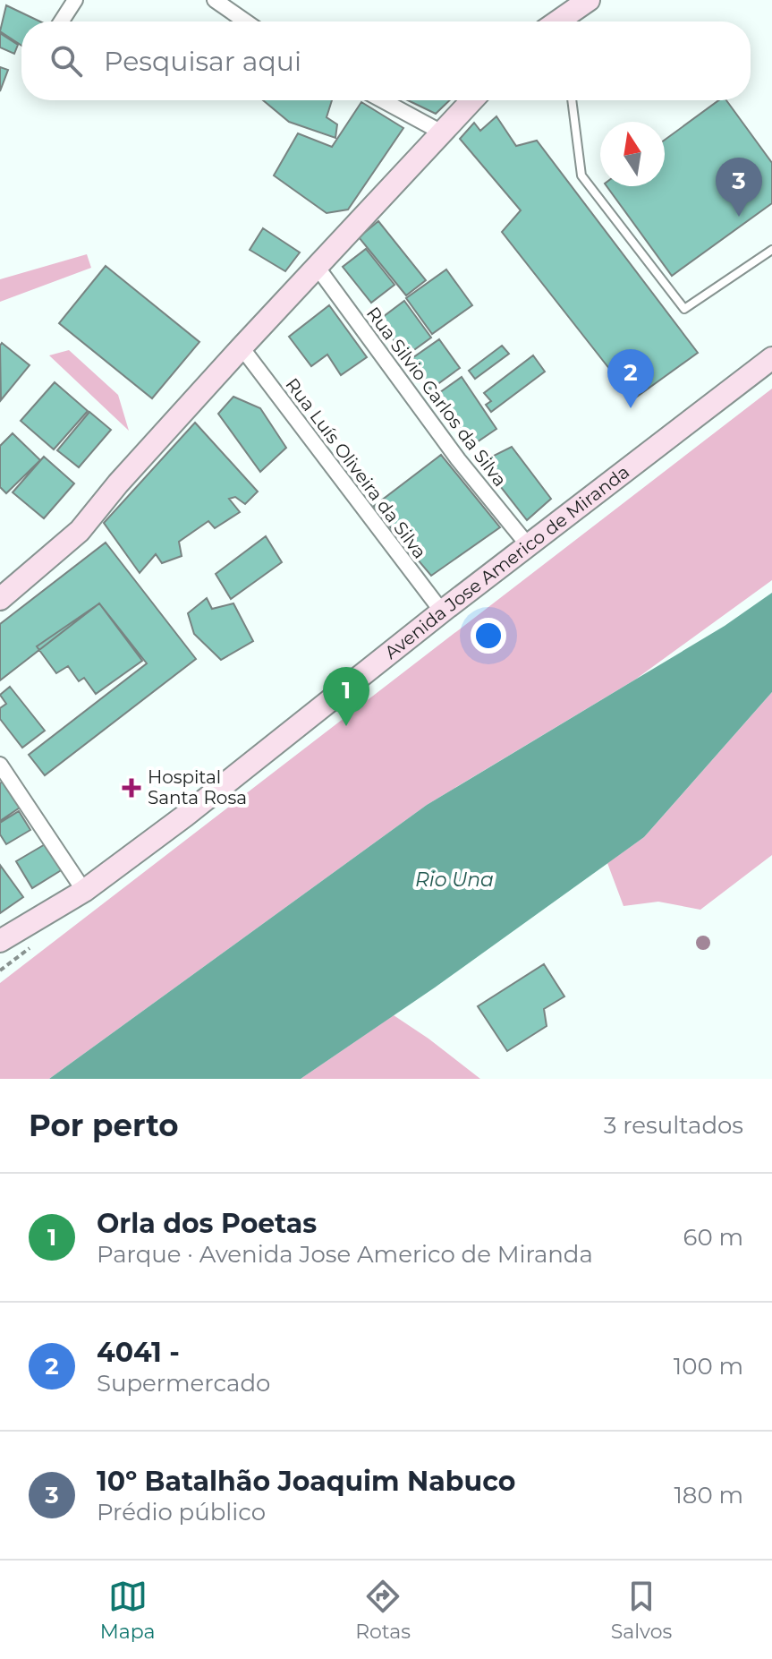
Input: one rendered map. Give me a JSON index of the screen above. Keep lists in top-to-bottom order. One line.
{"streets":{"main road":["Avenida Jose Americo de Miranda"],"street":["Rua Silvio Carlos da Silva","Rua Luís Oliveira da Silva"]},"crossings":[["Rua Silvio Carlos da Silva","Avenida Jose Americo de Miranda"],["Rua Luís Oliveira da Silva","Avenida Jose Americo de Miranda"]],"water":["Rio Una"],"places":{"health":["Hospital Santa Rosa"]},"north":"top","page":{"search":"Pesquisar aqui","pins":["3","2","1"],"heading":["Por perto","3 resultados"],"list":[{"mark":"1","name":"Orla dos Poetas","note":"Parque · Avenida Jose Americo de Miranda","value":"60 m"},{"mark":"2","name":"4041 -","note":"Supermercado","value":"100 m"},{"mark":"3","name":"10º Batalhão Joaquim Nabuco","note":"Prédio público","value":"180 m"}],"nav":["Mapa","Rotas","Salvos"]}}
